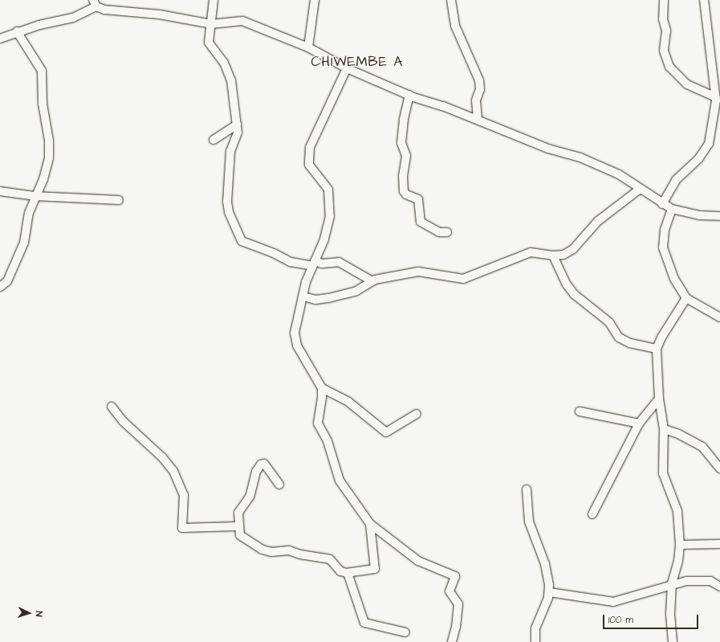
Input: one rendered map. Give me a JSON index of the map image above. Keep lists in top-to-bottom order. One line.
{"districts":["CHIWEMBE A"],"scale_bar":"100 m","north":"right"}
